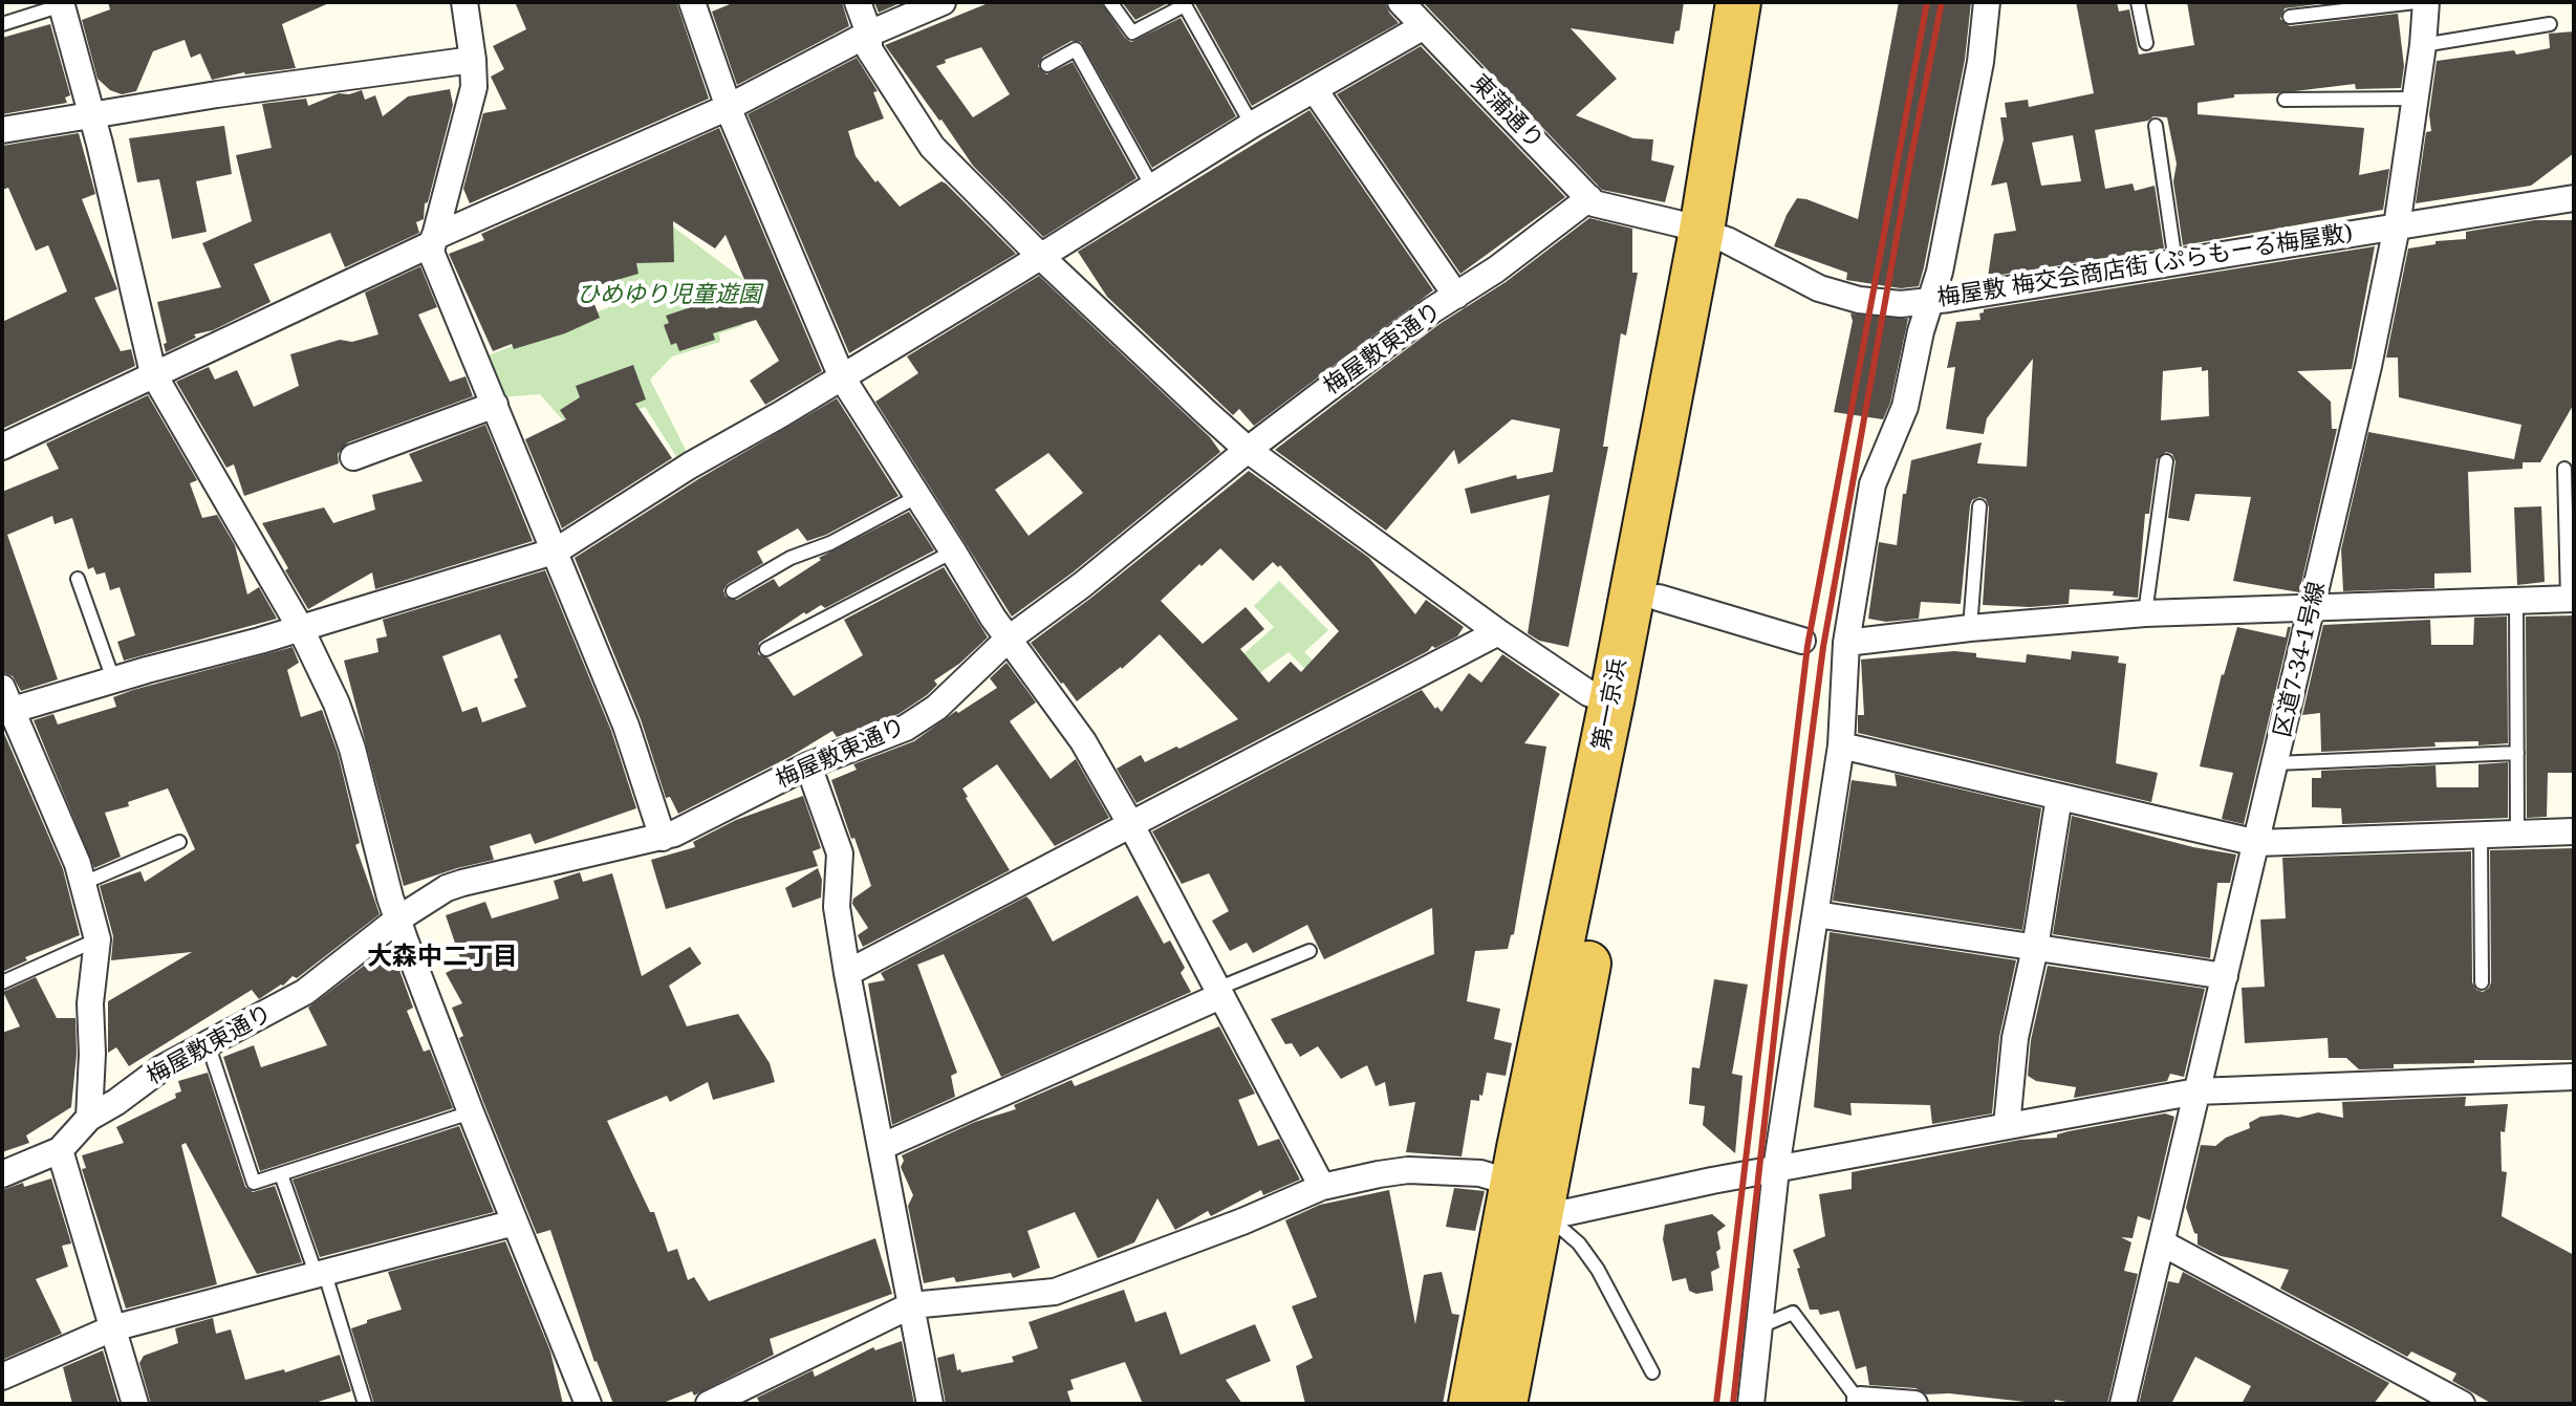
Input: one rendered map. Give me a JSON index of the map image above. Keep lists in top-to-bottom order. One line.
{"streets":{"highway":["第一京浜"],"street":["東蒲通り","梅屋敷 梅交会商店街 (ぷらもーる梅屋敷)","梅屋敷東通り","区道7-34-1号線"]},"crossings":[["東蒲通り","梅屋敷東通り"],["梅屋敷 梅交会商店街 (ぷらもーる梅屋敷)","区道7-34-1号線"],["梅屋敷 梅交会商店街 (ぷらもーる梅屋敷)","第一京浜"]],"districts":["大森中二丁目"],"parks":["ひめゆり児童遊園"]}
